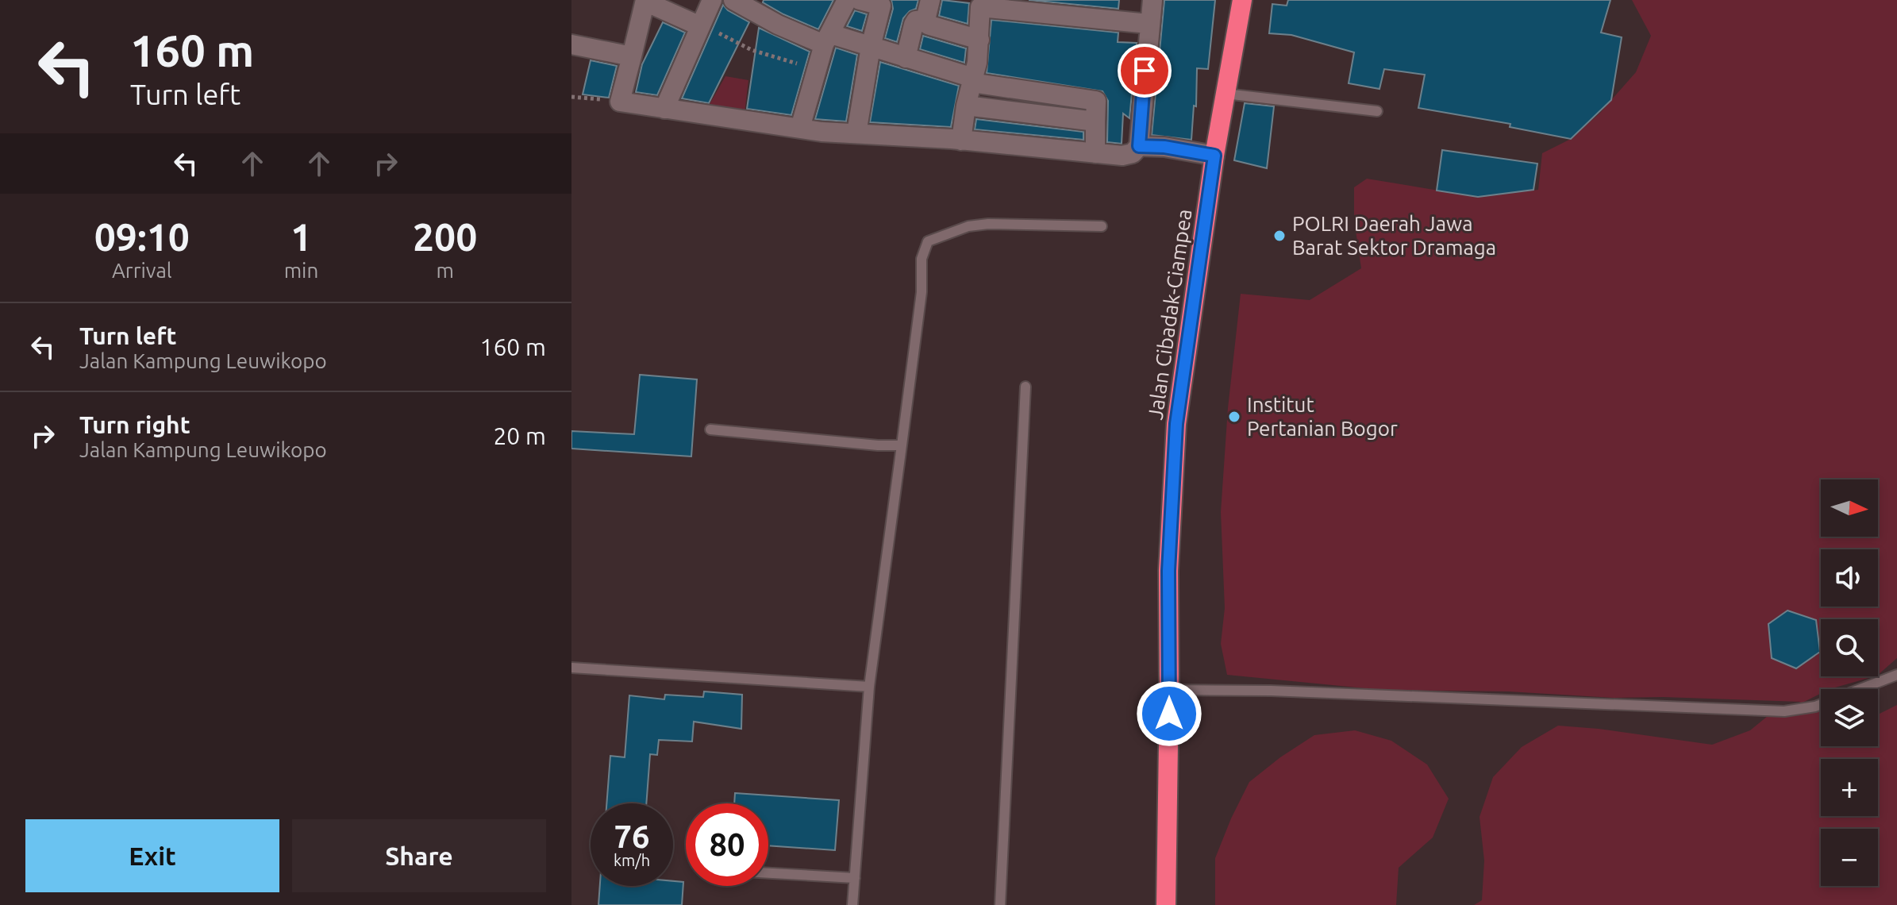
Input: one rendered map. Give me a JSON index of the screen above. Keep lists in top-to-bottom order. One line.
{"streets":{"highway":["Jalan Cibadak-Ciampea"]},"places":["POLRI Daerah Jawa Barat Sektor Dramaga","Institut Pertanian Bogor"],"north":"right","page":{"turn":["160 m","Turn left"],"eta":["09:10","Arrival","1","min","200","m"],"list":[{"name":"Turn left","note":"Jalan Kampung Leuwikopo","value":"160 m"},{"name":"Turn right","note":"Jalan Kampung Leuwikopo","value":"20 m"}],"map_buttons":["+","−"],"speed":"76 km/h","limit":"80","buttons":["Exit","Share"]}}
